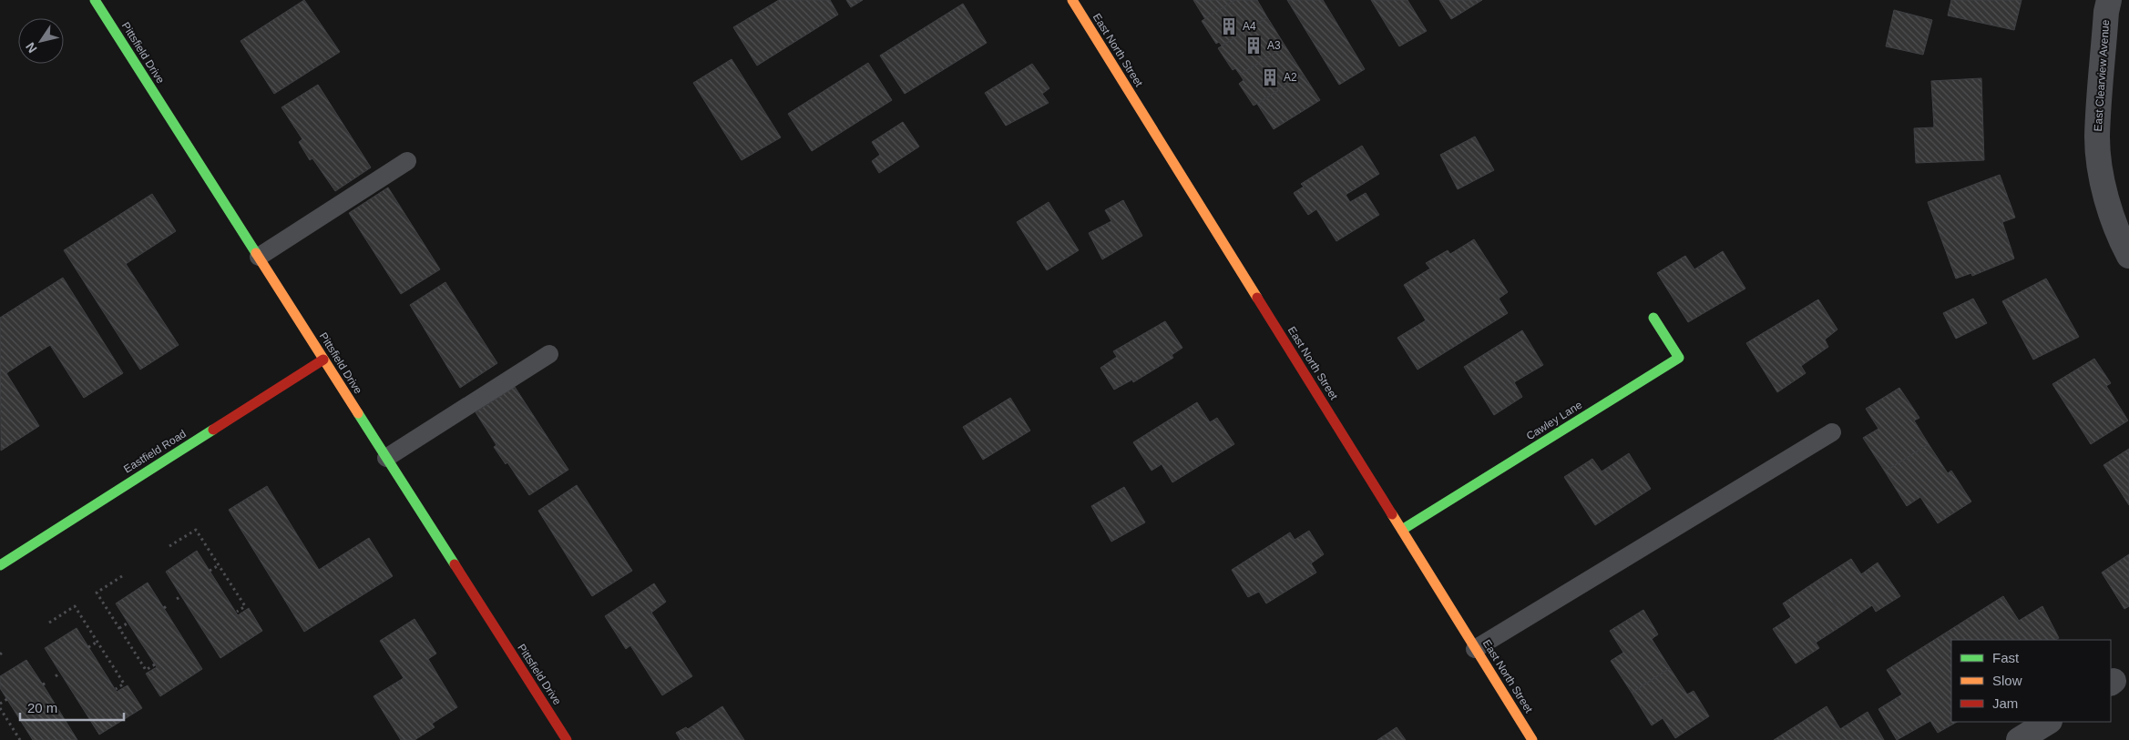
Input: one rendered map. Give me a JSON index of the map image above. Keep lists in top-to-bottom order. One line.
{"streets":{"street":["East North Street","Pittsfield Drive","East Clearview Avenue","Cawley Lane","Eastfield Road"]},"crossings":[["East North Street","Cawley Lane"],["Pittsfield Drive","Eastfield Road"]],"places":{"building":["A4","A3","A2"]},"legend":["Fast","Slow","Jam"],"scale_bar":"20 m","north":"bottom left"}
